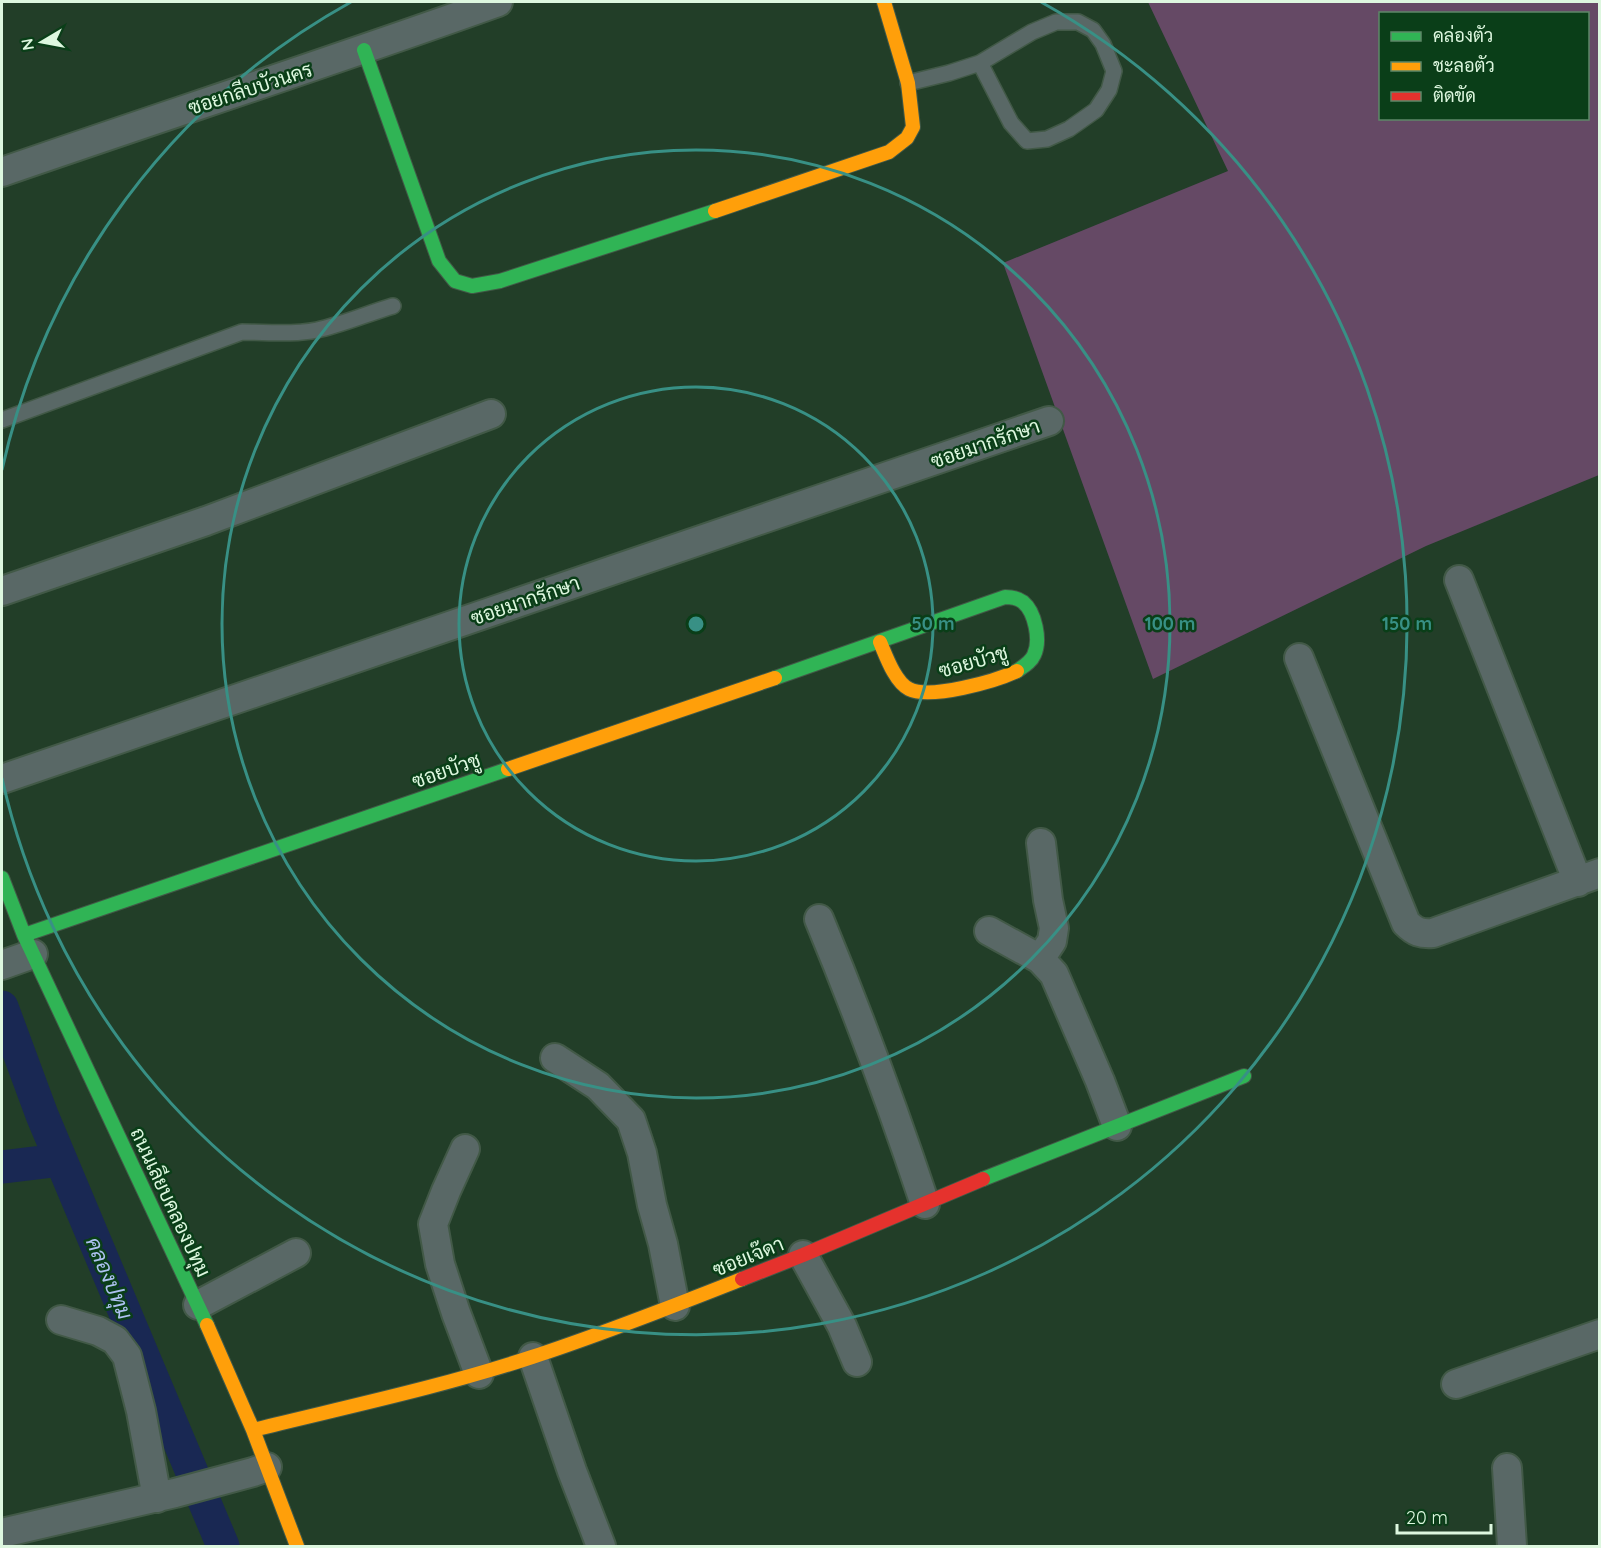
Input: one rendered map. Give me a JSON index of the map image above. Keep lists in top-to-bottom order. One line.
{"streets":{"street":["ซอยกลีบบัวนคร","ซอยมากรักษา","ซอยบัวชู","ถนนเลียบคลองปทุม","ซอยเจ๊ดา"]},"crossings":[["ซอยบัวชู","ถนนเลียบคลองปทุม"],["ถนนเลียบคลองปทุม","ซอยเจ๊ดา"]],"water":["คลองปทุม"],"legend":["คล่องตัว","ชะลอตัว","ติดขัด"],"scale_bar":"20 m","north":"left","rings":["50 m","100 m","150 m"]}
